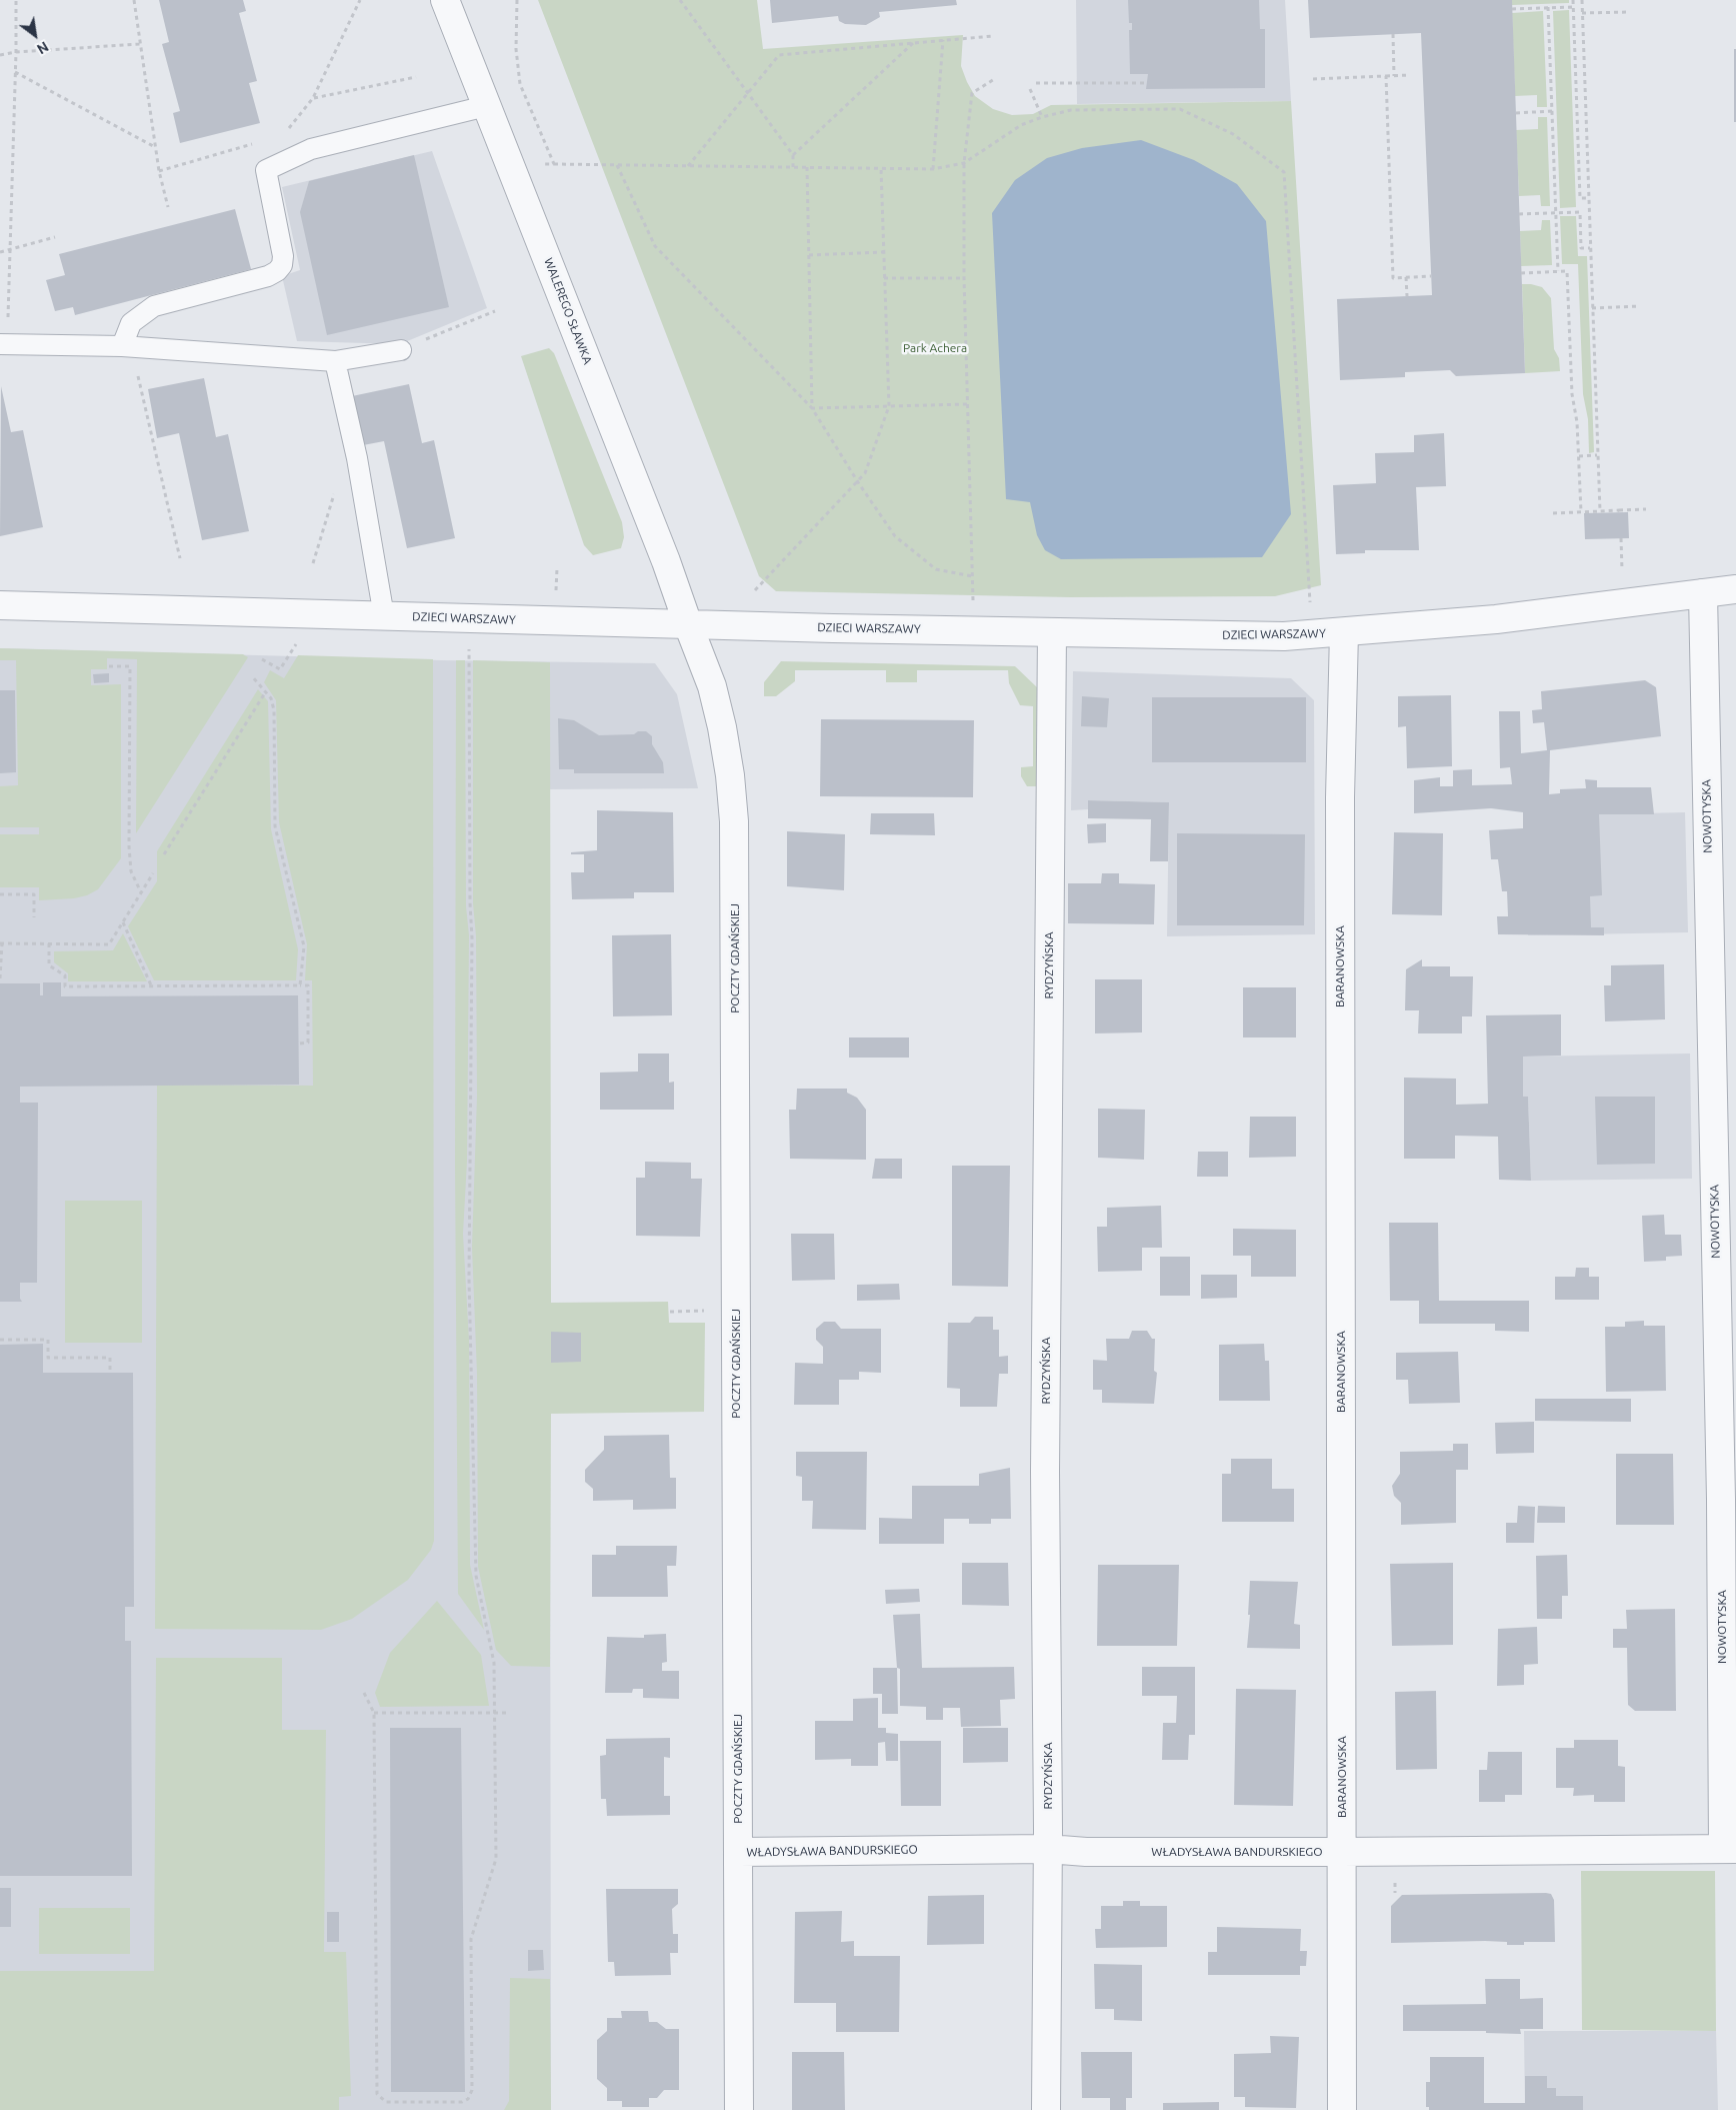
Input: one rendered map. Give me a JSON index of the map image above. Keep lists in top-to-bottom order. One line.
{"streets":{"street":["WALEREGO SŁAWKA","DZIECI WARSZAWY","NOWOTYSKA","POCZTY GDAŃSKIEJ","RYDZYŃSKA","BARANOWSKA","WŁADYSŁAWA BANDURSKIEGO"]},"crossings":[["WALEREGO SŁAWKA","DZIECI WARSZAWY"],["WALEREGO SŁAWKA","POCZTY GDAŃSKIEJ"],["DZIECI WARSZAWY","NOWOTYSKA"],["DZIECI WARSZAWY","POCZTY GDAŃSKIEJ"],["DZIECI WARSZAWY","RYDZYŃSKA"],["DZIECI WARSZAWY","BARANOWSKA"],["NOWOTYSKA","WŁADYSŁAWA BANDURSKIEGO"],["POCZTY GDAŃSKIEJ","WŁADYSŁAWA BANDURSKIEGO"],["RYDZYŃSKA","WŁADYSŁAWA BANDURSKIEGO"],["BARANOWSKA","WŁADYSŁAWA BANDURSKIEGO"]],"parks":["Park Achera"],"north":"bottom right"}
